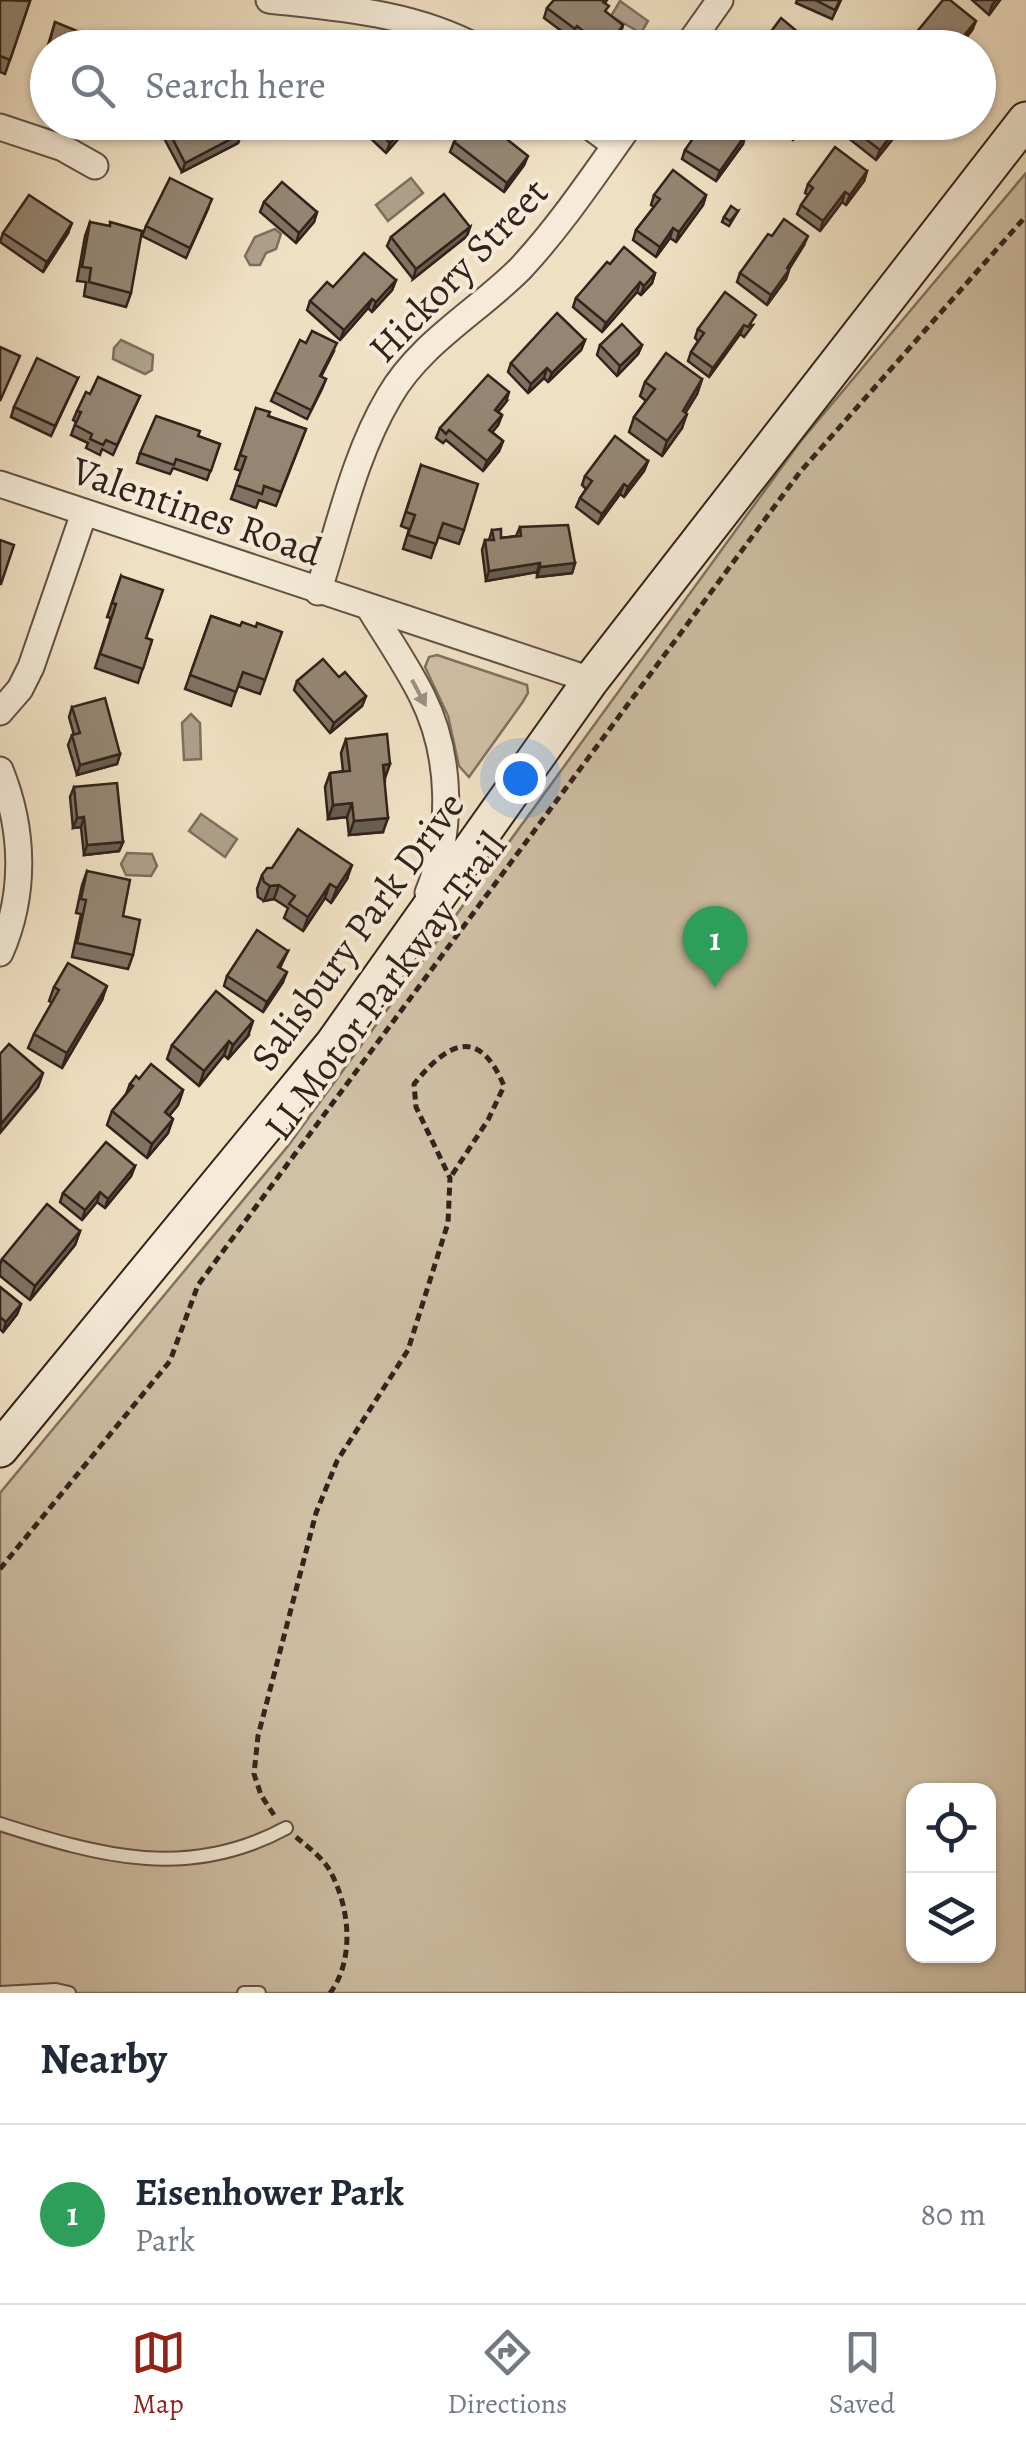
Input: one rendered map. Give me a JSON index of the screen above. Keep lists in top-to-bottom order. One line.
{"streets":{"main road":["Salisbury Park Drive"],"street":["Hickory Street","Valentines Road"],"path":["LI Motor Parkway Trail"]},"crossings":[["Hickory Street","Valentines Road"],["Valentines Road","Salisbury Park Drive"]],"page":{"search":"Search here","pins":"1","heading":"Nearby","list":[{"mark":"1","name":"Eisenhower Park","note":"Park","value":"80 m"}],"nav":["Map","Directions","Saved"]}}
